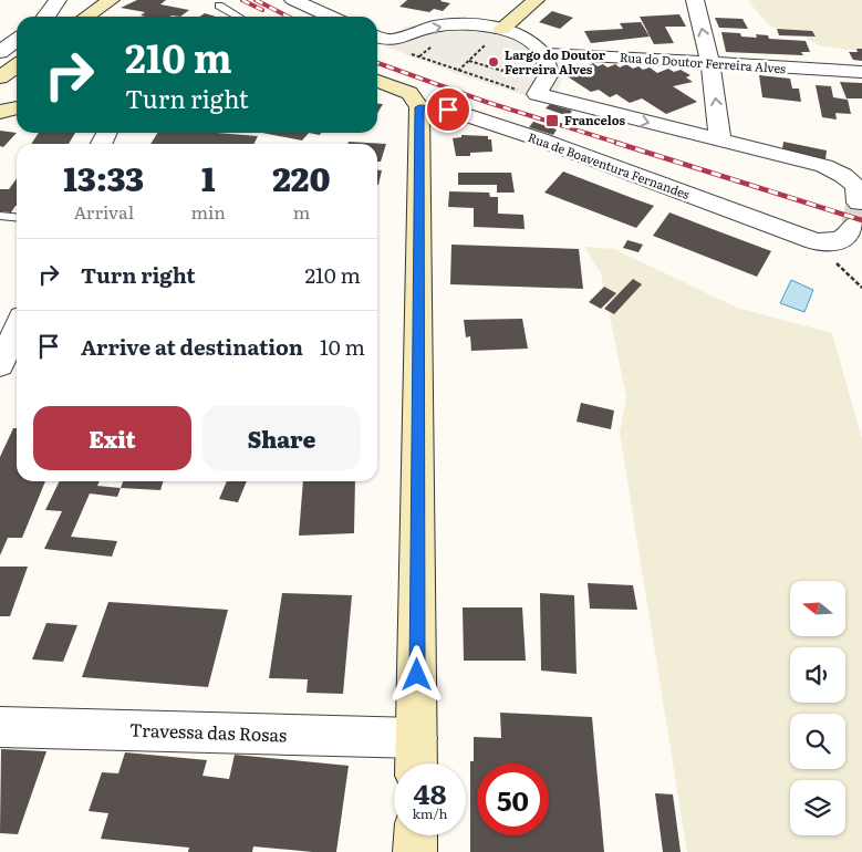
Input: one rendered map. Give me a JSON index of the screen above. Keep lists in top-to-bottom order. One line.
{"streets":{"street":["Rua do Doutor Ferreira Alves","Rua de Boaventura Fernandes","Travessa das Rosas"]},"places":{"other":["Largo do Doutor Ferreira Alves"],"transit":["Francelos"]},"north":"left","page":{"turn":["210 m","Turn right"],"eta":["13:33","Arrival","1","min","220","m"],"list":[{"name":"Turn right","value":"210 m"},{"name":"Arrive at destination","value":"10 m"}],"buttons":["Exit","Share"],"speed":"48 km/h","limit":"50"}}
